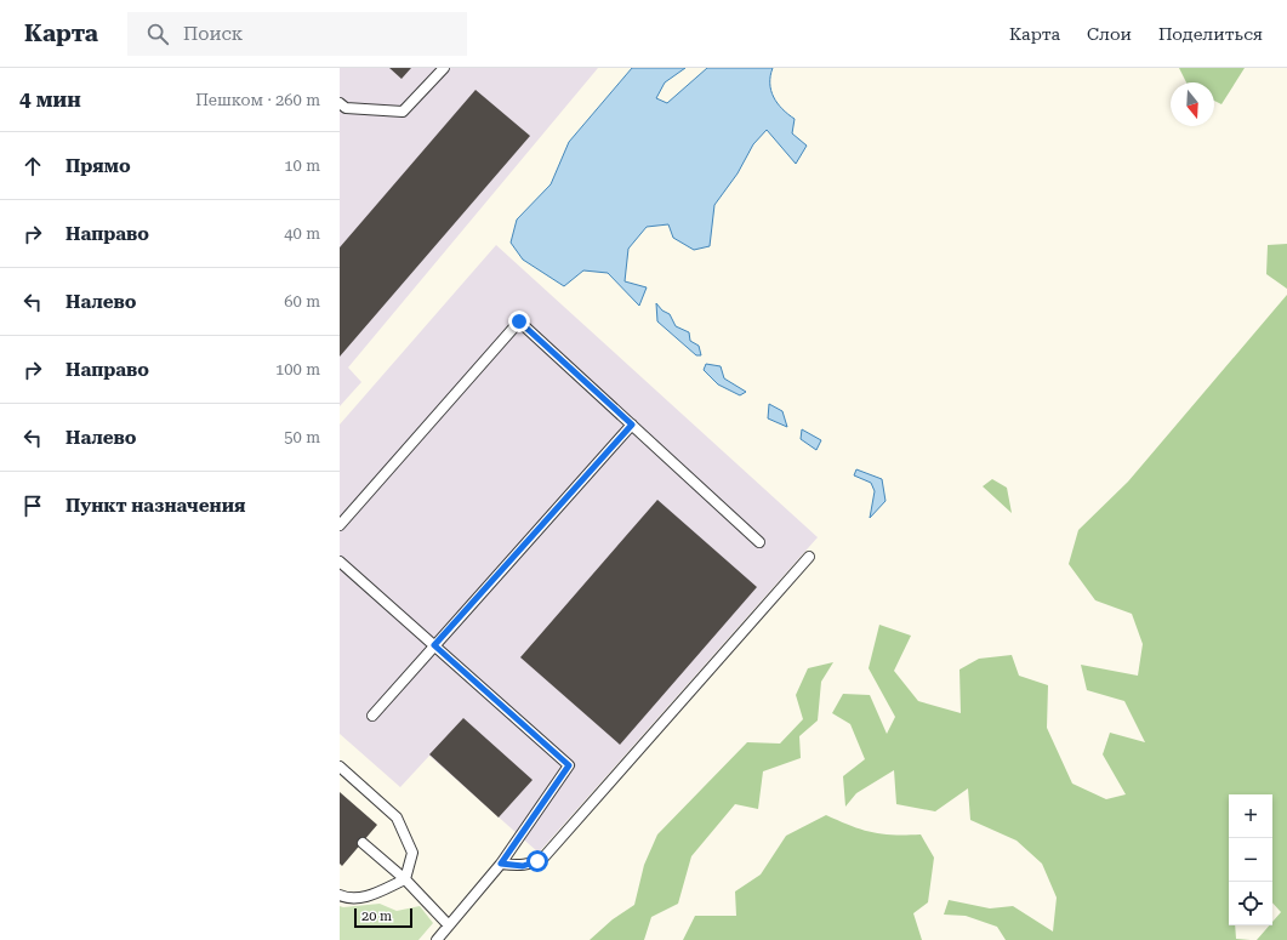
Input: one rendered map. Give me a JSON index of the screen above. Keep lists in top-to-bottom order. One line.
{"scale_bar":"20 m","north":"bottom","page":{"header":"Карта","search":"Поиск","nav":["Карта","Слои","Поделиться"],"heading":["4 мин","Пешком · 260 m"],"list":[["Прямо","10 m"],["Направо","40 m"],["Налево","60 m"],["Направо","100 m"],["Налево","50 m"],"Пункт назначения"],"map_buttons":["+","−"],"scale":"20 m"}}
